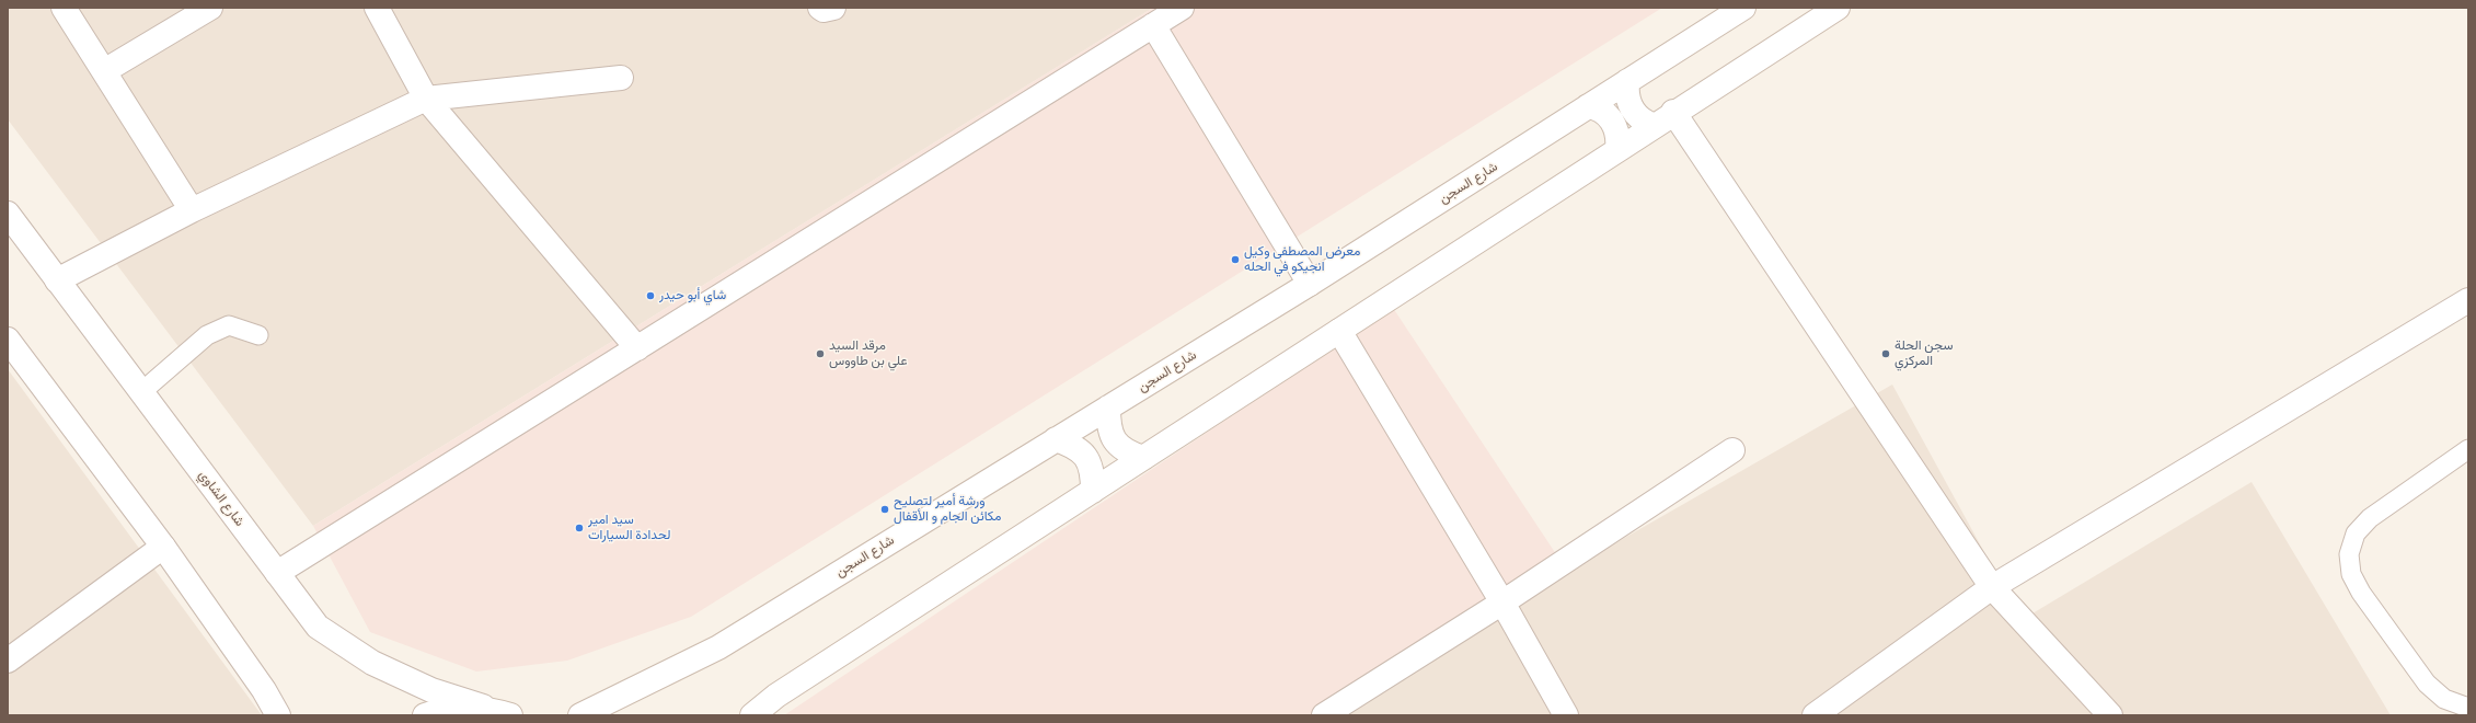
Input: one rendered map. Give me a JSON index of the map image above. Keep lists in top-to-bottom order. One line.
{"streets":{"street":["شارع السجن","شارع الشاوي"]},"places":["معرض المصطفى وكيل انجيكو في الحله","شاي أبو حيدر","مرقد السيد علي بن طاووس","سجن الحلة المركزي","ورشة أمير لتصليح مكائن الجام و الأقفال","سيد امير لحدادة السيارات"]}
